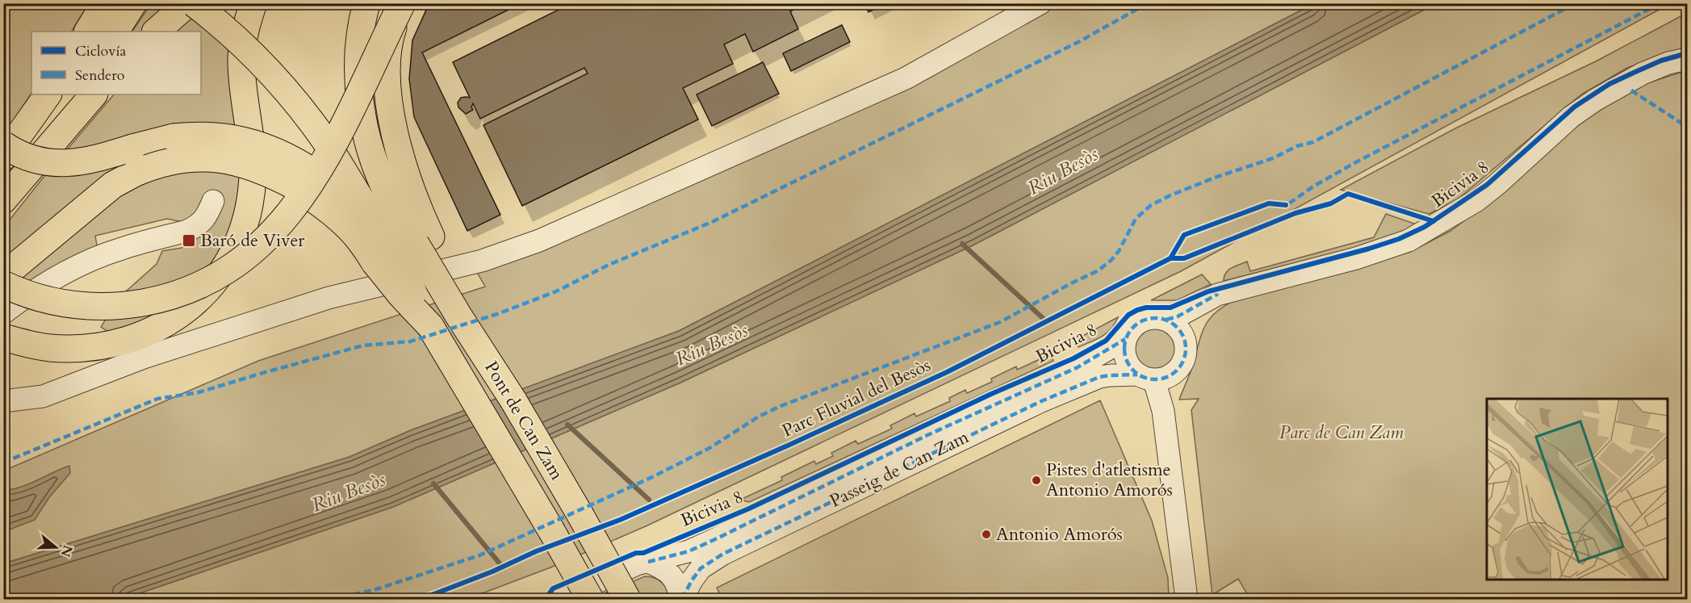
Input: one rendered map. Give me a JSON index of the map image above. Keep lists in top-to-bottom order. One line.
{"streets":{"highway":["Pont de Can Zam"],"street":["Passeig de Can Zam"],"cycle path":["Bicivia 8","Parc Fluvial del Besòs"]},"water":["Riu Besòs"],"parks":["Parc de Can Zam"],"places":{"transit":["Baró de Viver"],"other":["Pistes d'atletisme Antonio Amorós","Antonio Amorós"]},"legend":["Ciclovía","Sendero"],"north":"right"}
